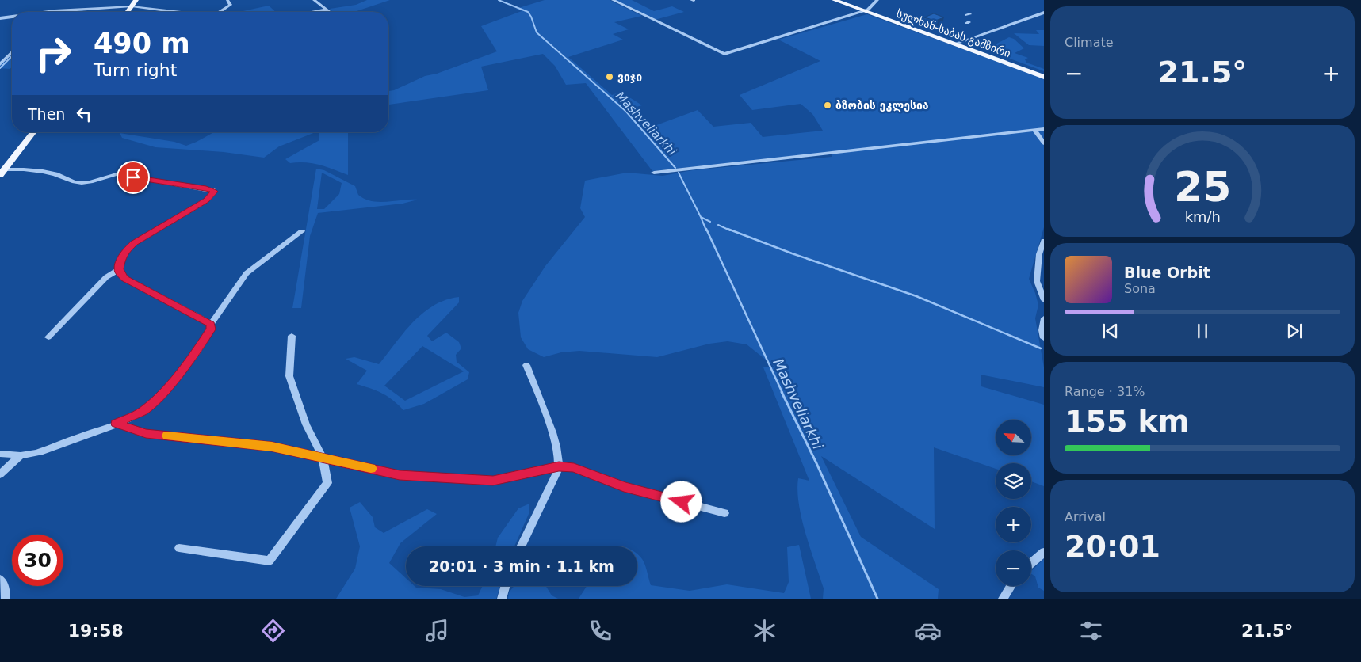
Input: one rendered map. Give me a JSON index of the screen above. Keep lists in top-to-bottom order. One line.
{"streets":{"main road":["სულხან-საბას გამზირი"]},"water":["Mashveliarkhi"],"places":["ვიჯი","ბზობის ეკლესია"],"north":"top left","page":{"tile":["Climate",["Range · 31%","155 km"],["Arrival","20:01"]],"turn":["490 m","Turn right"],"heat":["−","21.5°","+"],"then":"Then","song":["Blue Orbit","Sona"],"map_buttons":["+","−"],"limit":"30","trip":"20:01 · 3 min · 1.1 km","tabs":["19:58","21.5°"],"gauge":["25","km/h"]}}
